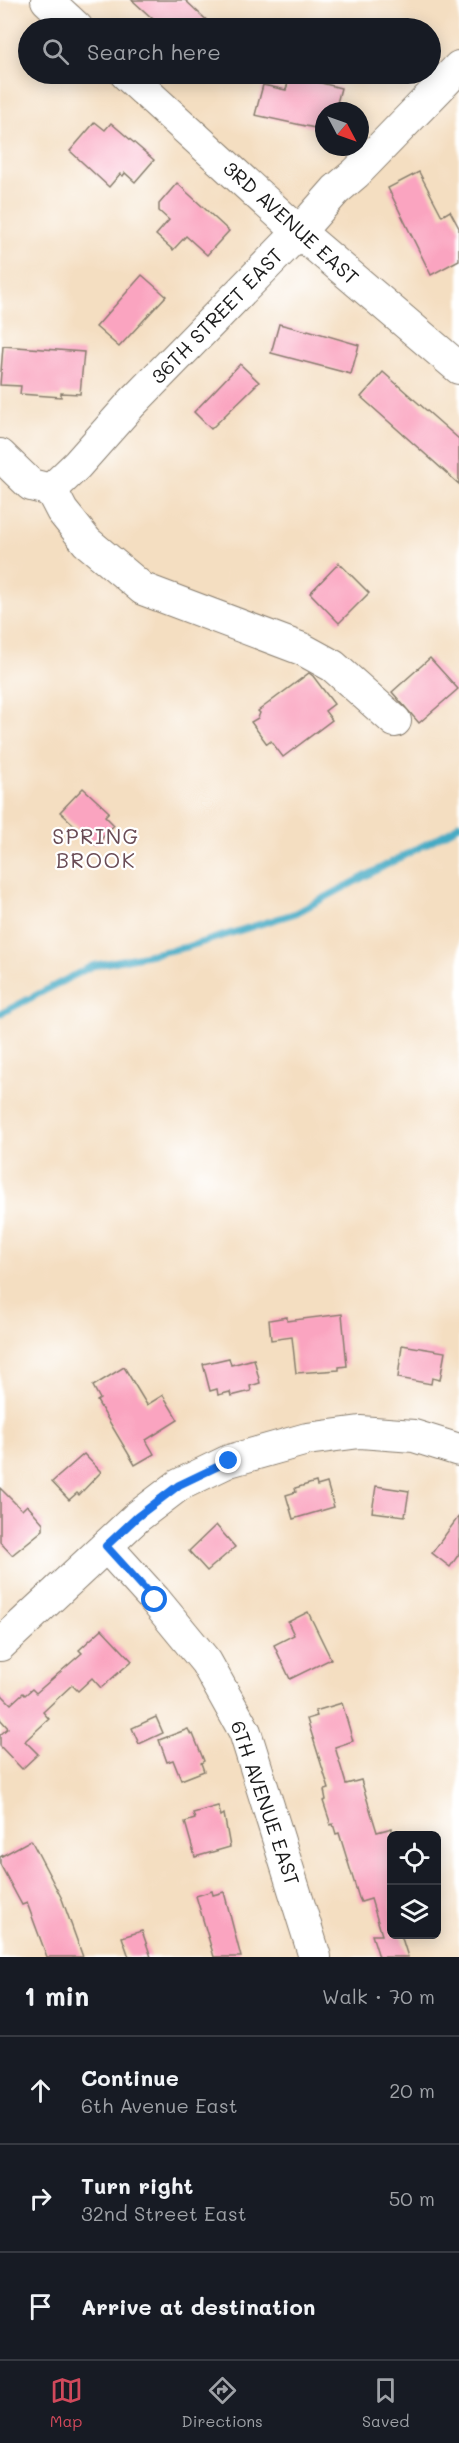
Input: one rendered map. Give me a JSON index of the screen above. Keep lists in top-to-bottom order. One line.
{"streets":{"street":["3RD AVENUE EAST","36TH STREET EAST","6TH AVENUE EAST"]},"crossings":[["3RD AVENUE EAST","36TH STREET EAST"]],"districts":["SPRING BROOK"],"north":"bottom right","page":{"search":"Search here","heading":["1 min","Walk · 70 m"],"list":[["Continue","6th Avenue East","20 m"],["Turn right","32nd Street East","50 m"],"Arrive at destination"],"nav":["Map","Directions","Saved"]}}
